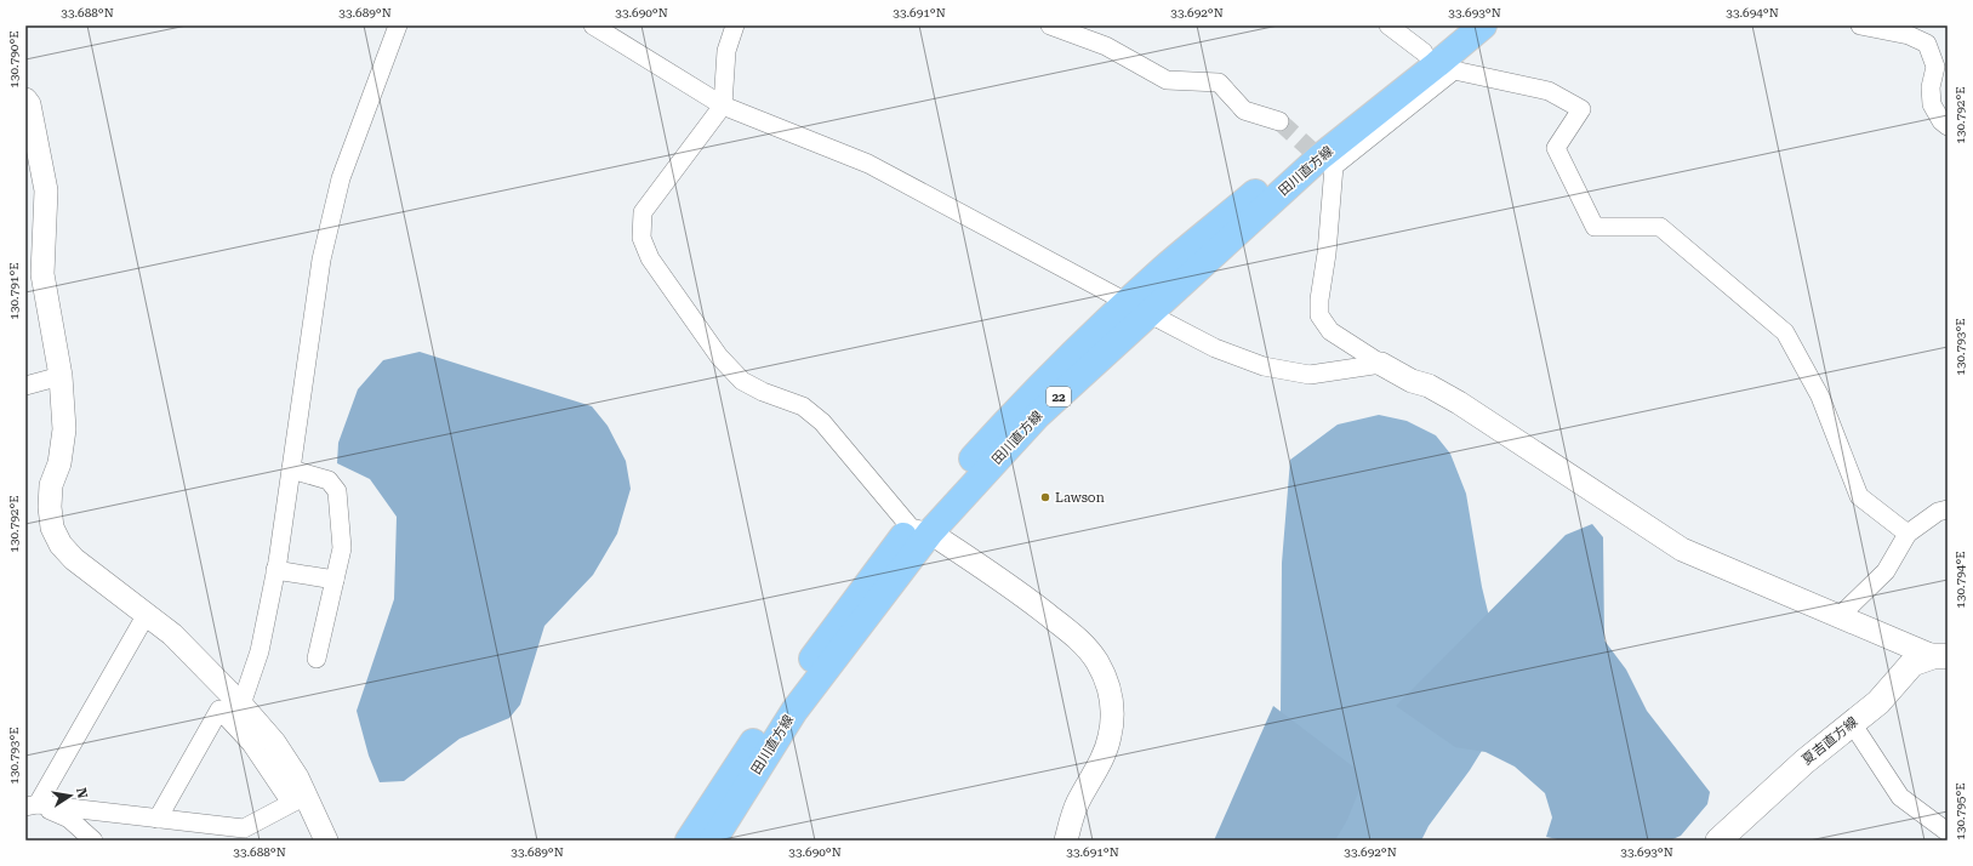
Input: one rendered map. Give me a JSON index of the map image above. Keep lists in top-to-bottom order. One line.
{"streets":{"main road":["田川直方線","22","夏吉直方線"]},"places":["Lawson"],"north":"right","coordinates":["33.688°N","33.689°N","33.690°N","33.691°N","33.692°N","33.693°N","33.694°N","130.790°E","130.792°E","130.791°E","130.793°E","130.794°E","130.795°E"]}
